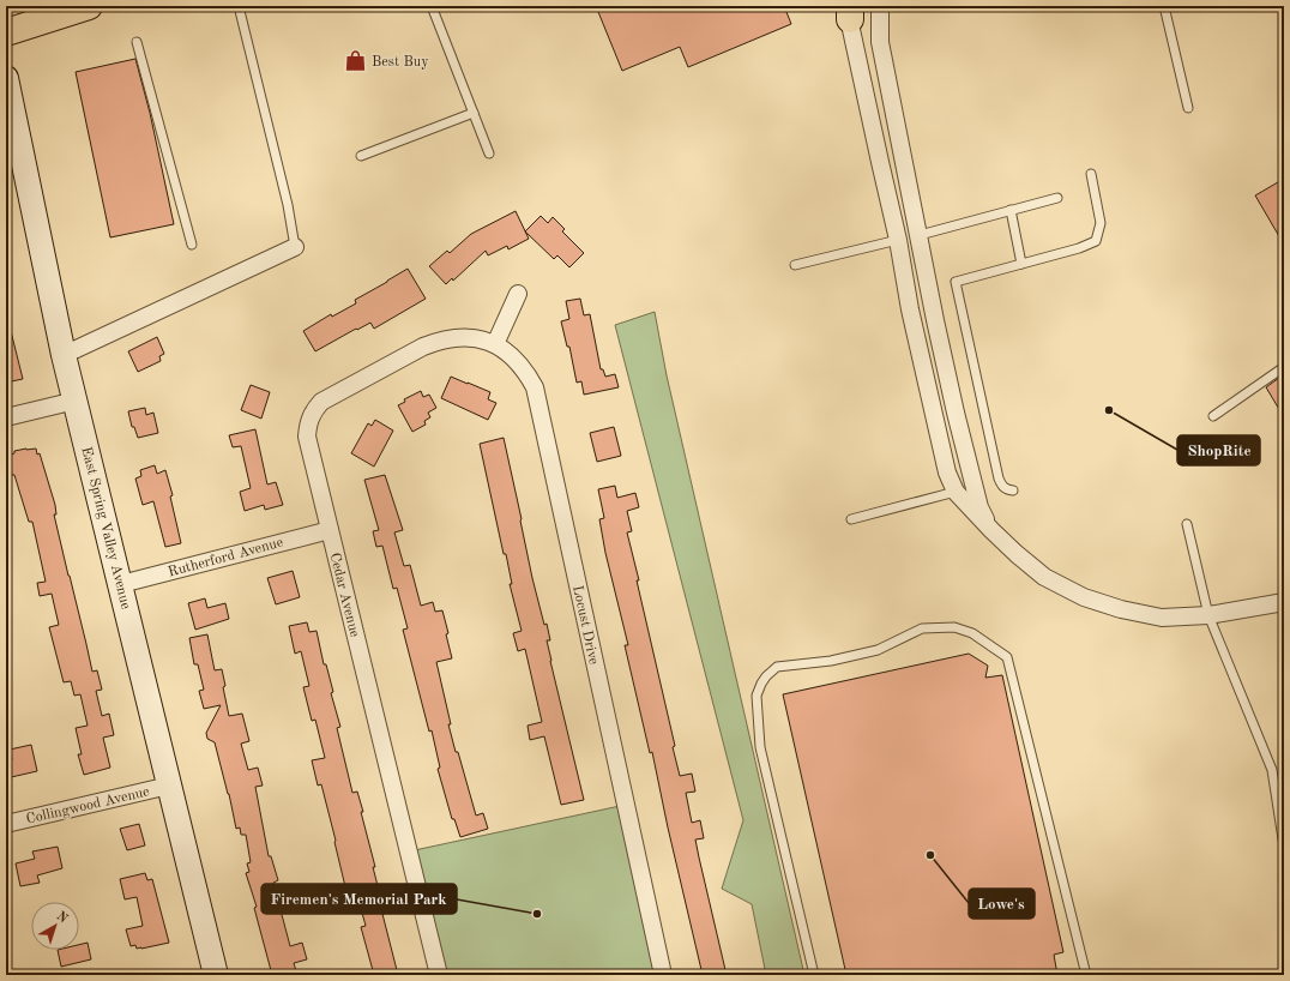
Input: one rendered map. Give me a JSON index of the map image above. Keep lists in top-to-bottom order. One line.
{"streets":{"street":["East Spring Valley Avenue","Rutherford Avenue","Cedar Avenue","Locust Drive","Collingwood Avenue"]},"crossings":[["East Spring Valley Avenue","Rutherford Avenue"],["East Spring Valley Avenue","Collingwood Avenue"],["Rutherford Avenue","Cedar Avenue"],["Cedar Avenue","Locust Drive"]],"places":{"shop":["Best Buy"],"other":["ShopRite","Lowe's","Firemen's Memorial Park"]},"north":"top right"}
